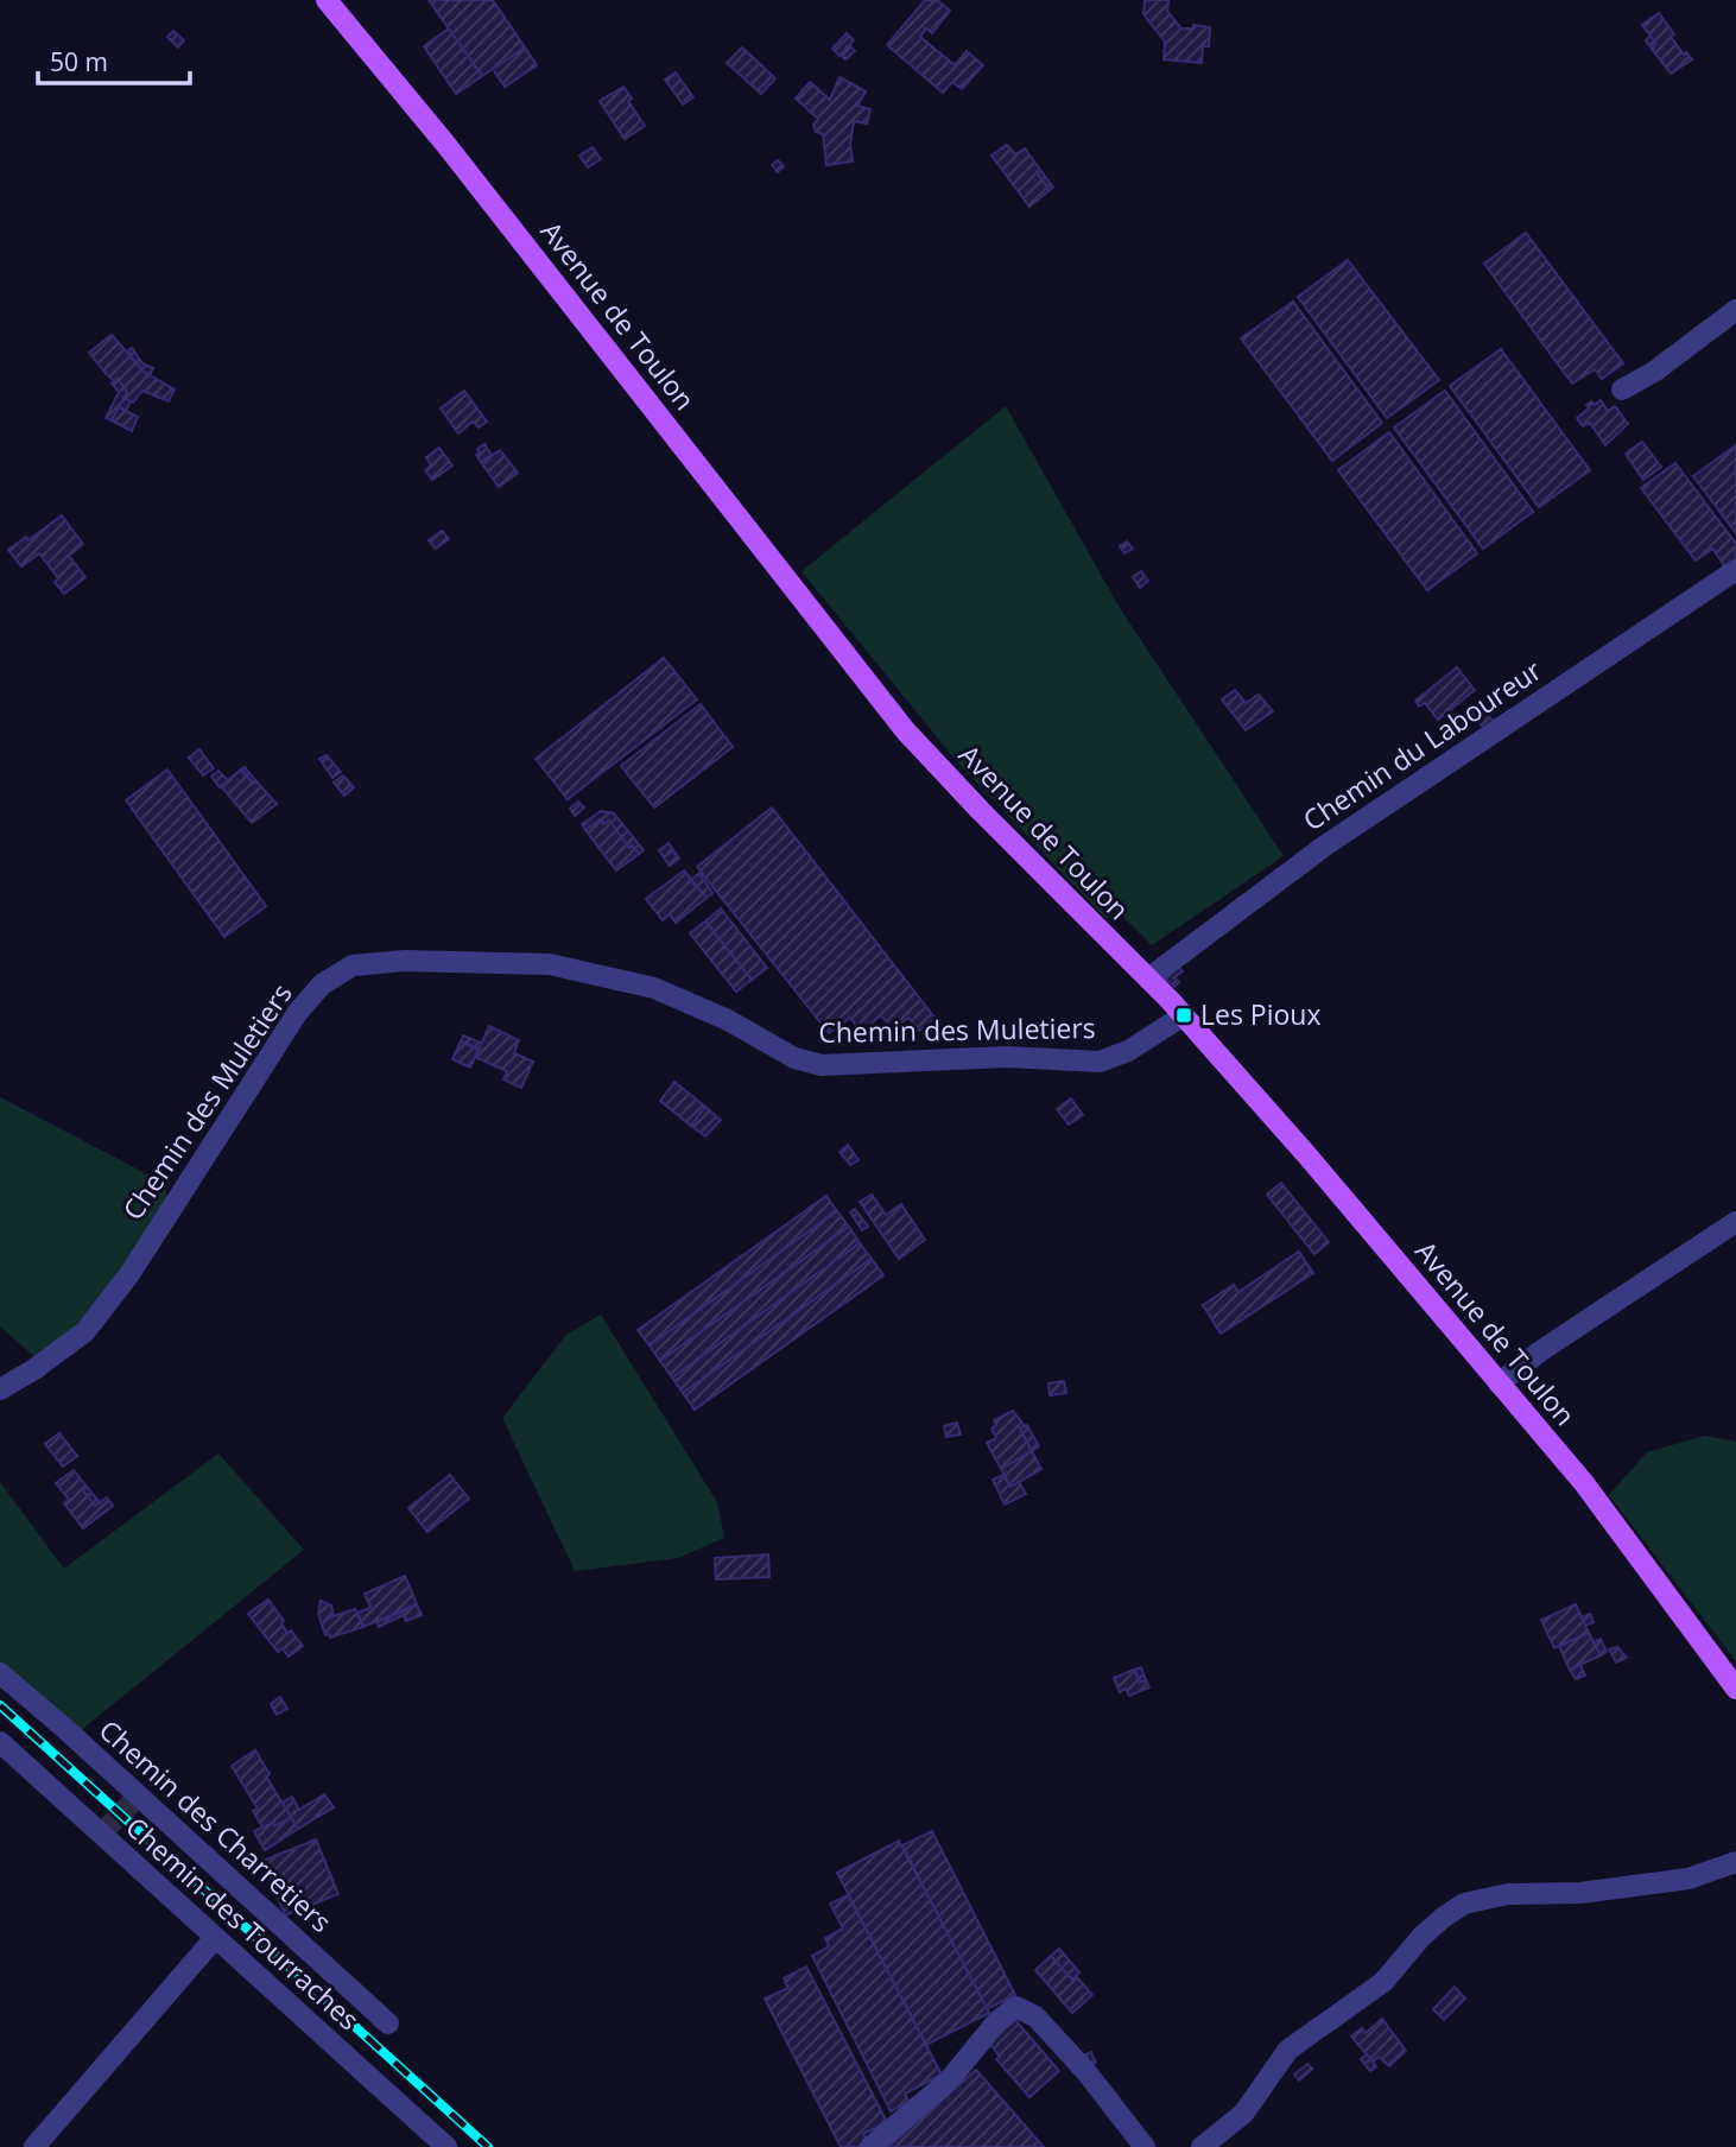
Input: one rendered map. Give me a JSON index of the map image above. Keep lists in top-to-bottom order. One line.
{"streets":{"main road":["Avenue de Toulon"],"street":["Chemin du Laboureur","Chemin des Muletiers","Chemin des Charretiers","Chemin des Tourraches"]},"crossings":[["Avenue de Toulon","Chemin du Laboureur"],["Avenue de Toulon","Chemin des Muletiers"]],"places":{"transit":["Les Pioux"]},"scale_bar":"50 m"}
